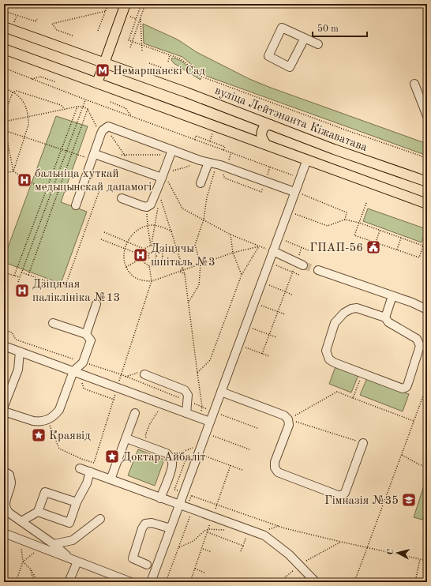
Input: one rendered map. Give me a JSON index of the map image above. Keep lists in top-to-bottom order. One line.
{"streets":{"main road":["вуліца Лейтэнанта Кіжаватава"]},"places":{"metro station":["Немаршанскі Сад"],"hospital":["бальніца хуткай медыцынскай дапамогі","Дзіцячы шпіталь №3","Дзіцячая паліклініка №13"],"public building":["ГПАП-56"],"place":["Краявід","Доктар Айбаліт"],"school or university":["Гімназія №35"]},"scale_bar":"50 m","north":"left"}
